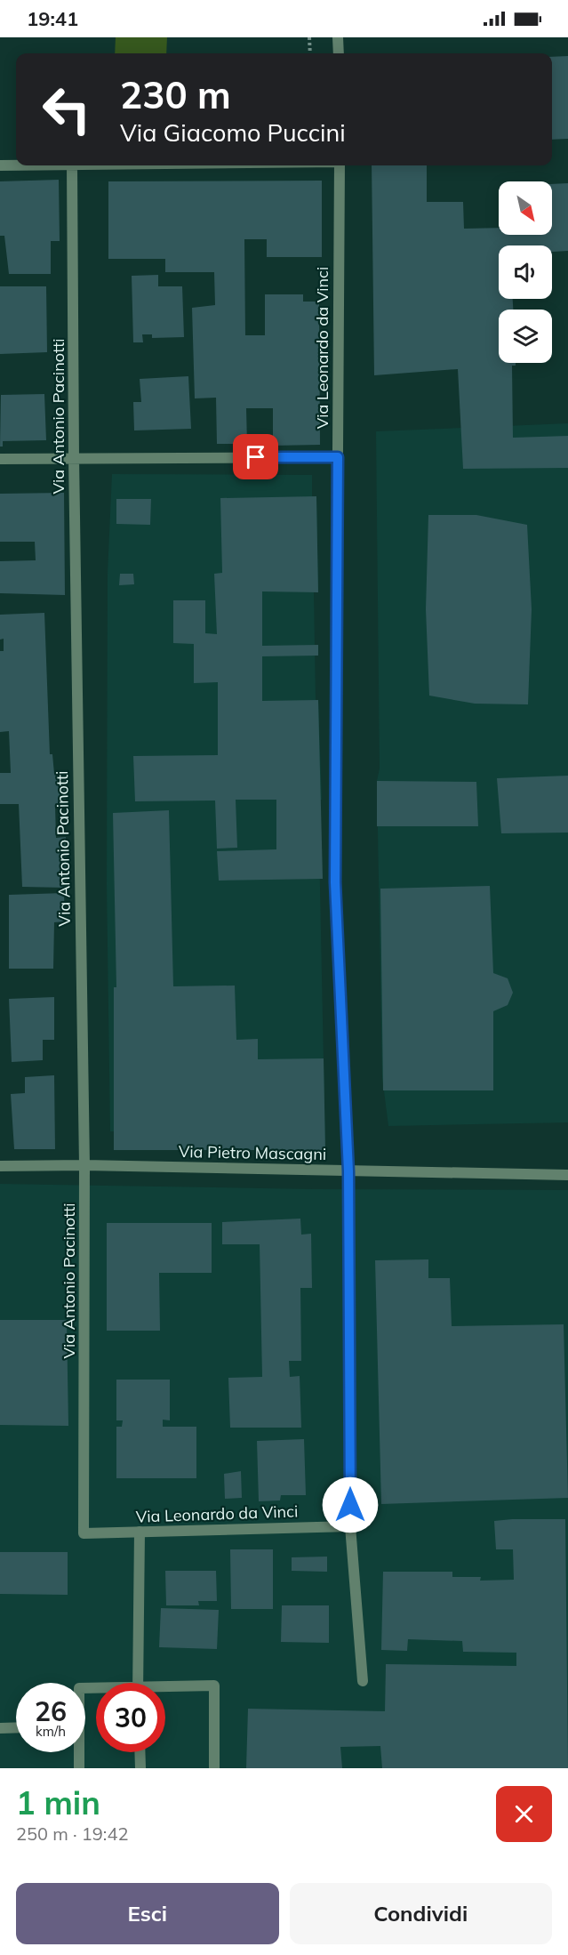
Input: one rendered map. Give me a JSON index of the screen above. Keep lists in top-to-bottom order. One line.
{"streets":{"street":["Via Leonardo da Vinci","Via Antonio Pacinotti","Via Pietro Mascagni"]},"crossings":[["Via Leonardo da Vinci","Via Antonio Pacinotti"],["Via Leonardo da Vinci","Via Pietro Mascagni"],["Via Antonio Pacinotti","Via Pietro Mascagni"]],"north":"bottom right","page":{"status":"19:41","turn":["230 m","Via Giacomo Puccini"],"speed":"26 km/h","limit":"30","heading":["1 min","250 m · 19:42"],"buttons":["Esci","Condividi"]}}
